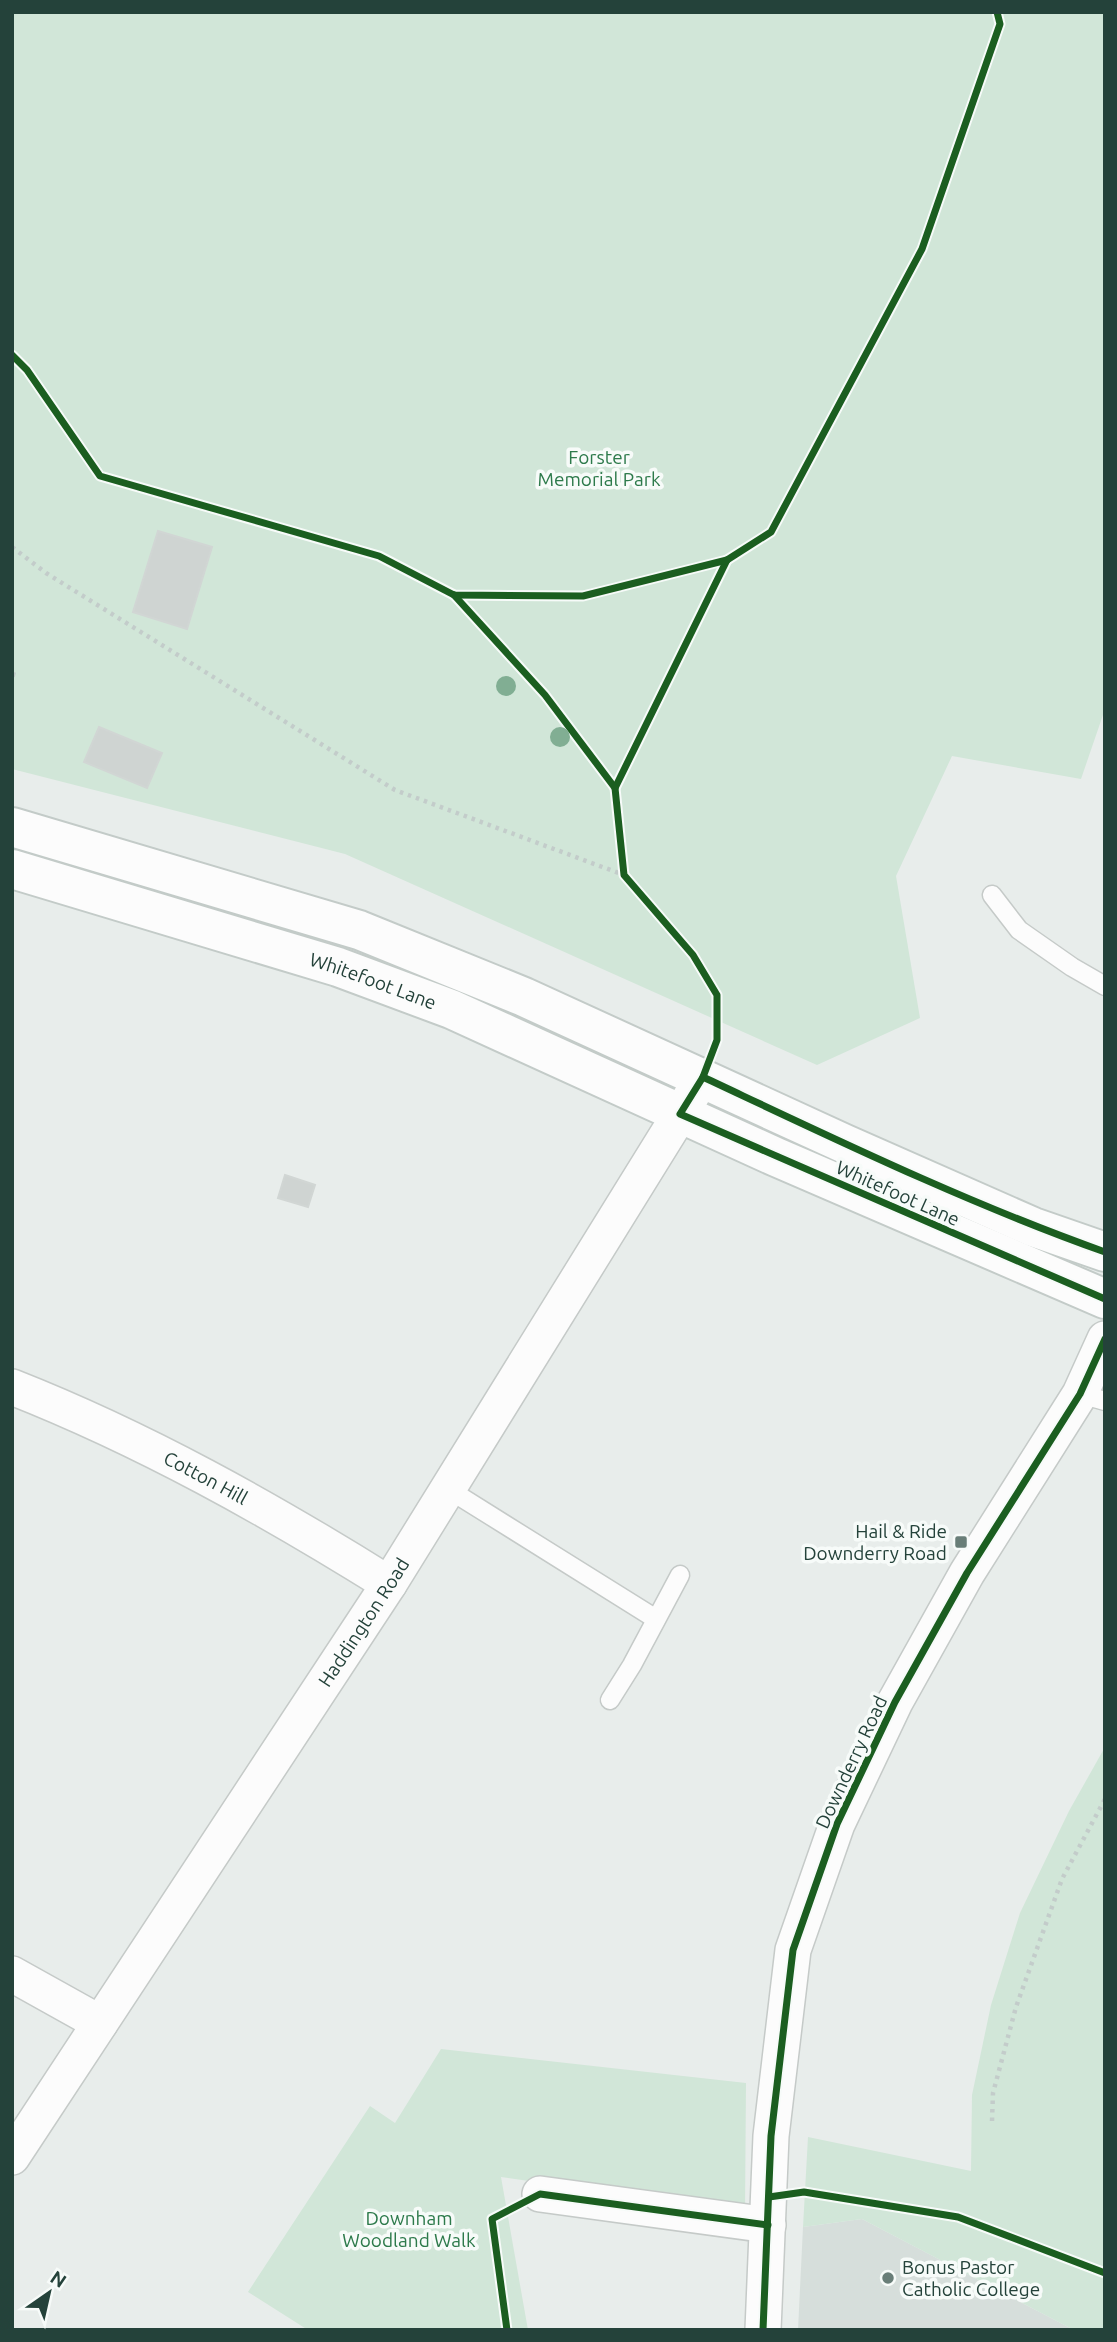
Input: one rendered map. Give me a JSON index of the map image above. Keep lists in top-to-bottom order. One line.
{"streets":{"street":["Whitefoot Lane","Cotton Hill","Haddington Road","Downderry Road"]},"crossings":[["Whitefoot Lane","Haddington Road"],["Cotton Hill","Haddington Road"]],"parks":["Forster Memorial Park","Downham Woodland Walk"],"places":{"transit":["Hail & Ride Downderry Road"],"other":["Bonus Pastor Catholic College"]},"north":"top right"}
